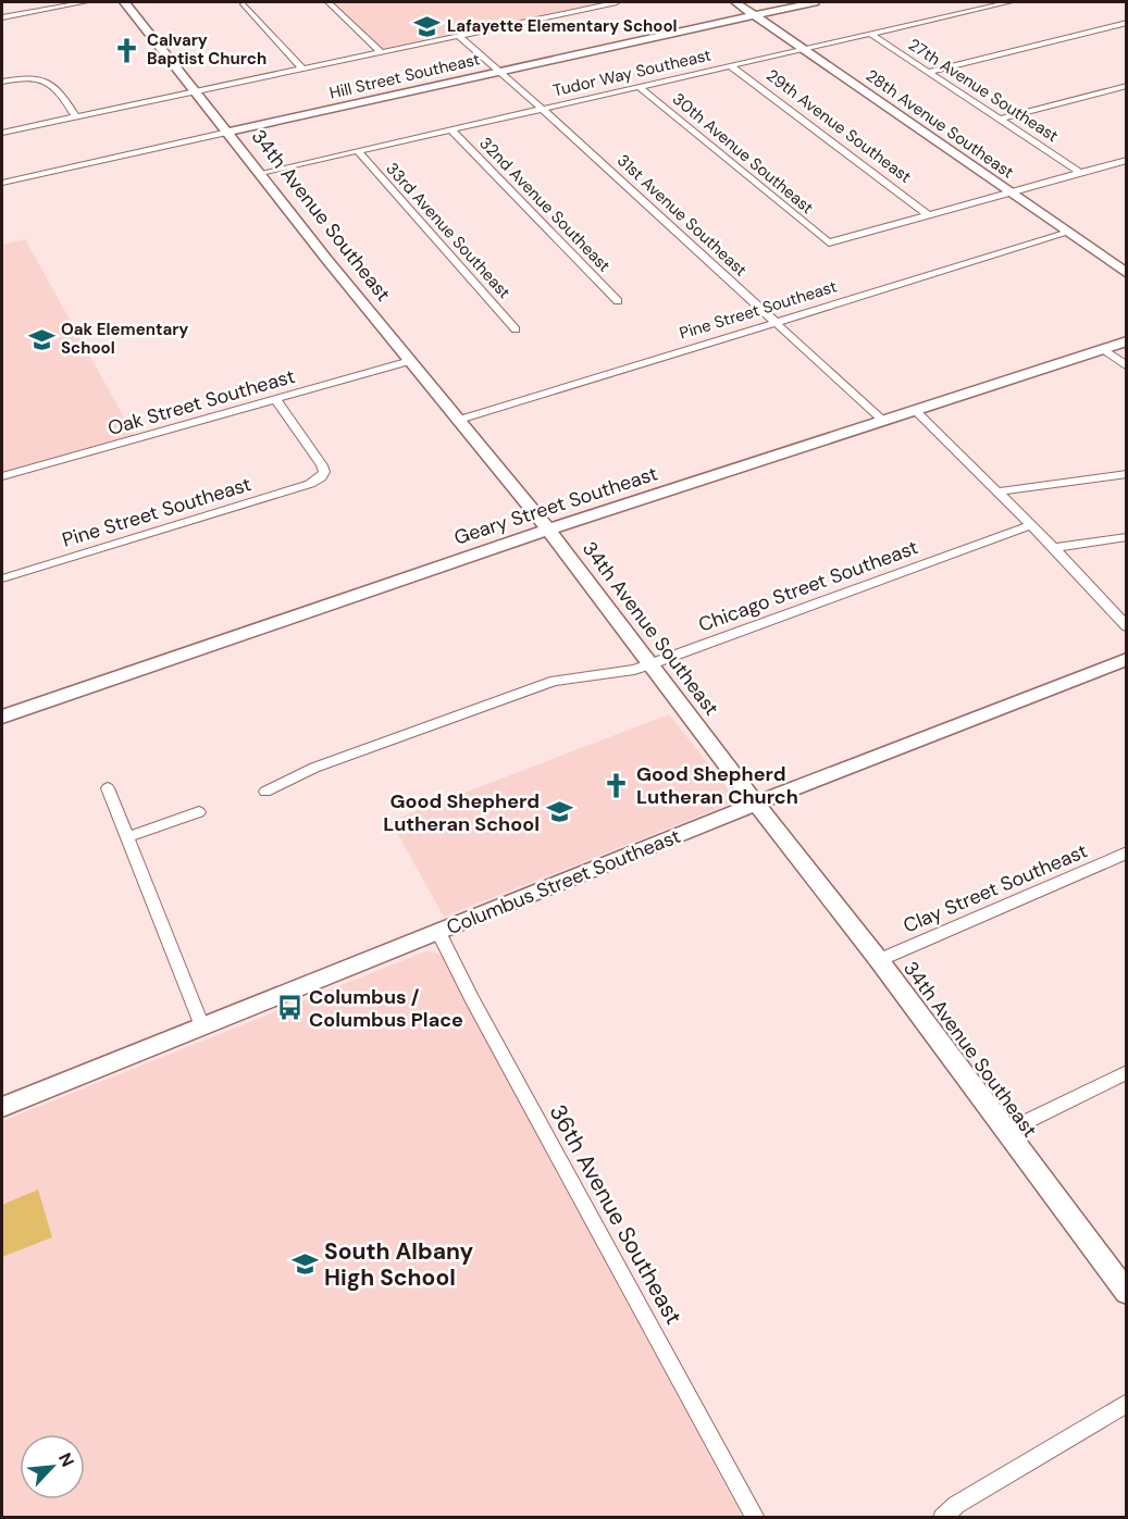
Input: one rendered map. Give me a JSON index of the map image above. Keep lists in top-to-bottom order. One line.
{"streets":{"street":["Tudor Way Southeast","Hill Street Southeast","27th Avenue Southeast","28th Avenue Southeast","29th Avenue Southeast","30th Avenue Southeast","32nd Avenue Southeast","34th Avenue Southeast","31st Avenue Southeast","33rd Avenue Southeast","Pine Street Southeast","Oak Street Southeast","Geary Street Southeast","Chicago Street Southeast","Columbus Street Southeast","Clay Street Southeast","36th Avenue Southeast"]},"crossings":[["Tudor Way Southeast","27th Avenue Southeast"],["Tudor Way Southeast","28th Avenue Southeast"],["Tudor Way Southeast","29th Avenue Southeast"],["Tudor Way Southeast","30th Avenue Southeast"],["Tudor Way Southeast","32nd Avenue Southeast"],["Tudor Way Southeast","34th Avenue Southeast"],["Tudor Way Southeast","31st Avenue Southeast"],["Tudor Way Southeast","33rd Avenue Southeast"],["Hill Street Southeast","28th Avenue Southeast"],["Hill Street Southeast","34th Avenue Southeast"],["Hill Street Southeast","31st Avenue Southeast"],["28th Avenue Southeast","Pine Street Southeast"],["29th Avenue Southeast","30th Avenue Southeast"],["34th Avenue Southeast","Pine Street Southeast"],["34th Avenue Southeast","Oak Street Southeast"],["34th Avenue Southeast","Geary Street Southeast"],["34th Avenue Southeast","Chicago Street Southeast"],["34th Avenue Southeast","Columbus Street Southeast"],["34th Avenue Southeast","Clay Street Southeast"],["31st Avenue Southeast","Pine Street Southeast"],["31st Avenue Southeast","Geary Street Southeast"],["Pine Street Southeast","Oak Street Southeast"],["Columbus Street Southeast","36th Avenue Southeast"]],"places":{"school or university":["Lafayette Elementary School","Oak Elementary School","Good Shepherd Lutheran School","South Albany High School"],"church":["Calvary Baptist Church","Good Shepherd Lutheran Church"],"bus stop":["Columbus / Columbus Place"]},"north":"top right"}
